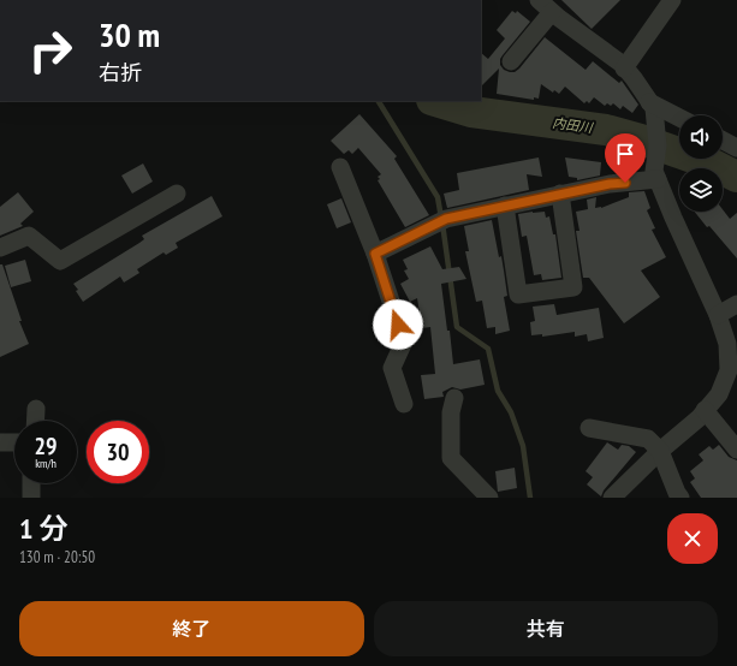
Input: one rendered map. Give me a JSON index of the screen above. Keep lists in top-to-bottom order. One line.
{"water":["内田川"],"page":{"turn":["30 m","右折"],"speed":"29 km/h","limit":"30","heading":["1 分","130 m · 20:50"],"buttons":["終了","共有"]}}
